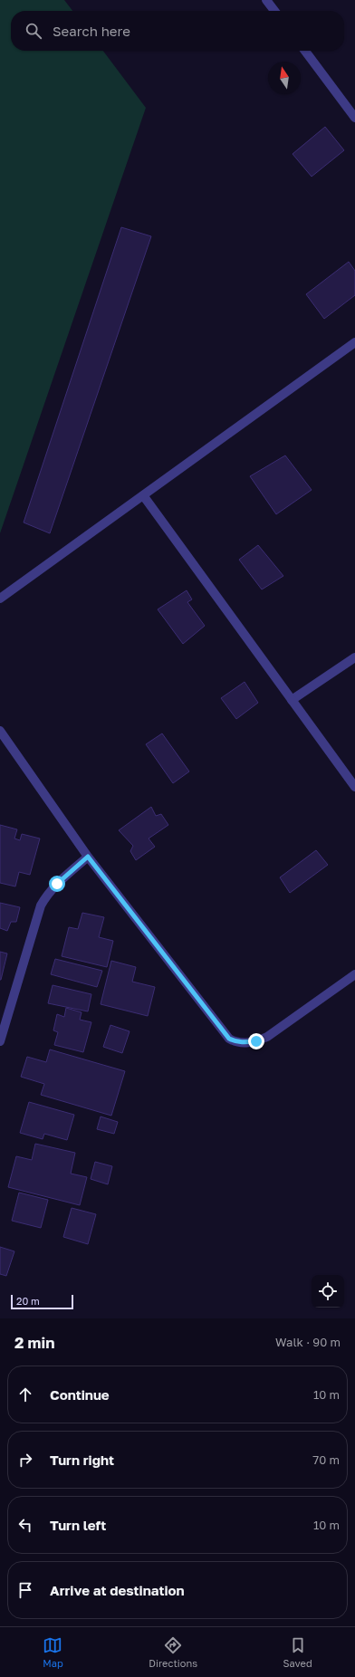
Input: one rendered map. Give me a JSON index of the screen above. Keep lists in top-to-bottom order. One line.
{"scale_bar":"20 m","north":"top","page":{"search":"Search here","scale":"20 m","heading":["2 min","Walk · 90 m"],"list":[["Continue","10 m"],["Turn right","70 m"],["Turn left","10 m"],"Arrive at destination"],"nav":["Map","Directions","Saved"]}}
